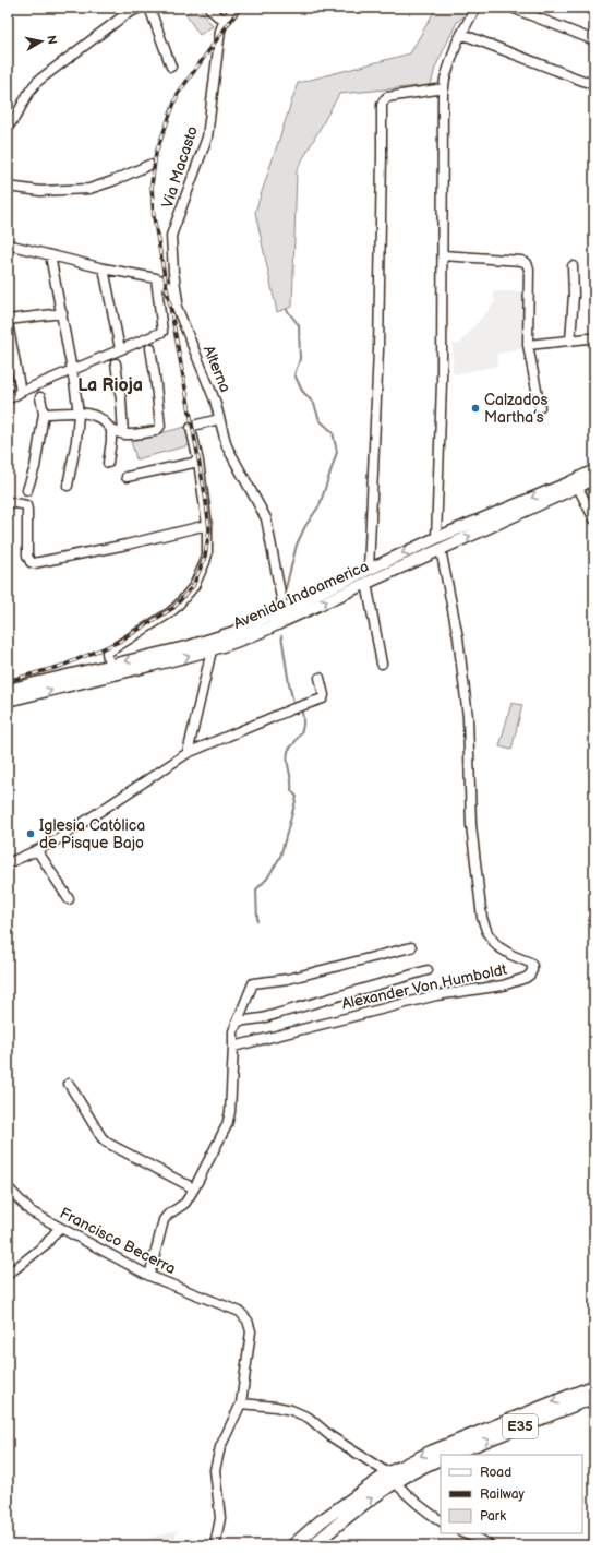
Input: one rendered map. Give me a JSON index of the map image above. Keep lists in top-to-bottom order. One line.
{"streets":{"highway":["E35"],"main road":["Avenida Indoamerica"],"street":["Via Macasto","Alterna","Alexander Von Humboldt","Francisco Becerra"]},"crossings":[["Via Macasto","Alterna"],["Alterna","Avenida Indoamerica"],["Avenida Indoamerica","Alexander Von Humboldt"]],"districts":["La Rioja"],"places":["Calzados Martha’s","Iglesia Católica de Pisque Bajo"],"legend":["Road","Railway","Park"],"north":"right"}
